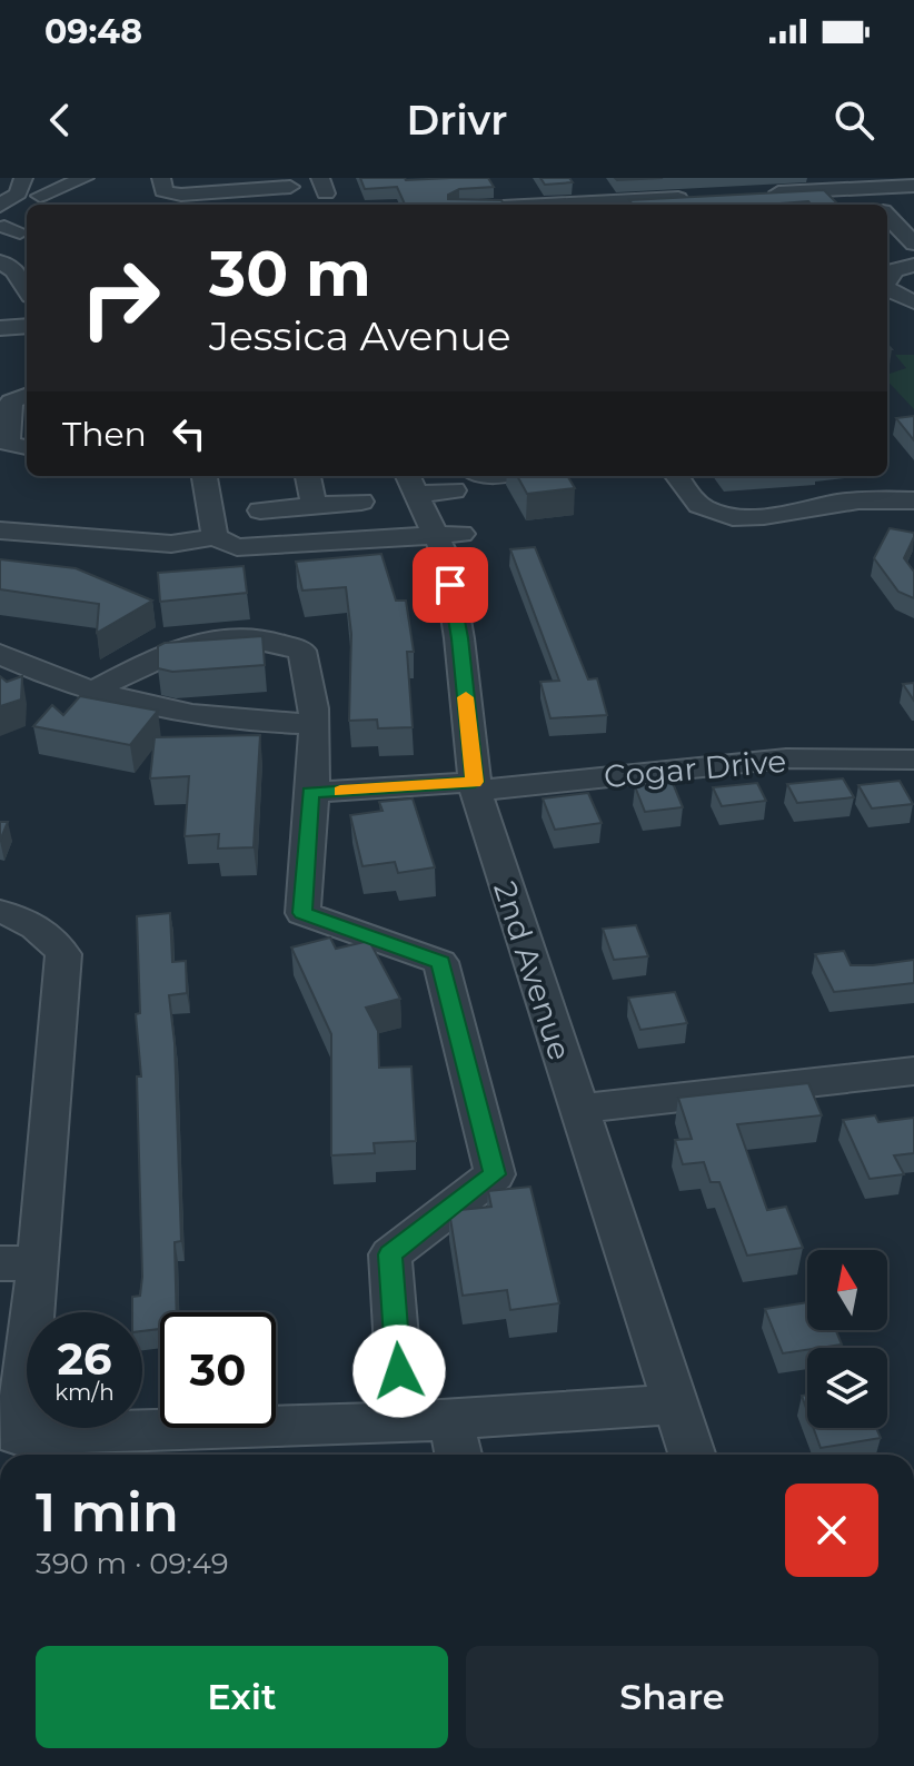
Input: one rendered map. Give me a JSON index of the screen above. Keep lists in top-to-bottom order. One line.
{"streets":{"street":["Cogar Drive","2nd Avenue"]},"crossings":[["Cogar Drive","2nd Avenue"]],"north":"top","page":{"status":"09:48","header":"Drivr","turn":["30 m","Jessica Avenue"],"then":"Then","speed":"26 km/h","limit":"30","heading":["1 min","390 m · 09:49"],"buttons":["Exit","Share"]}}
